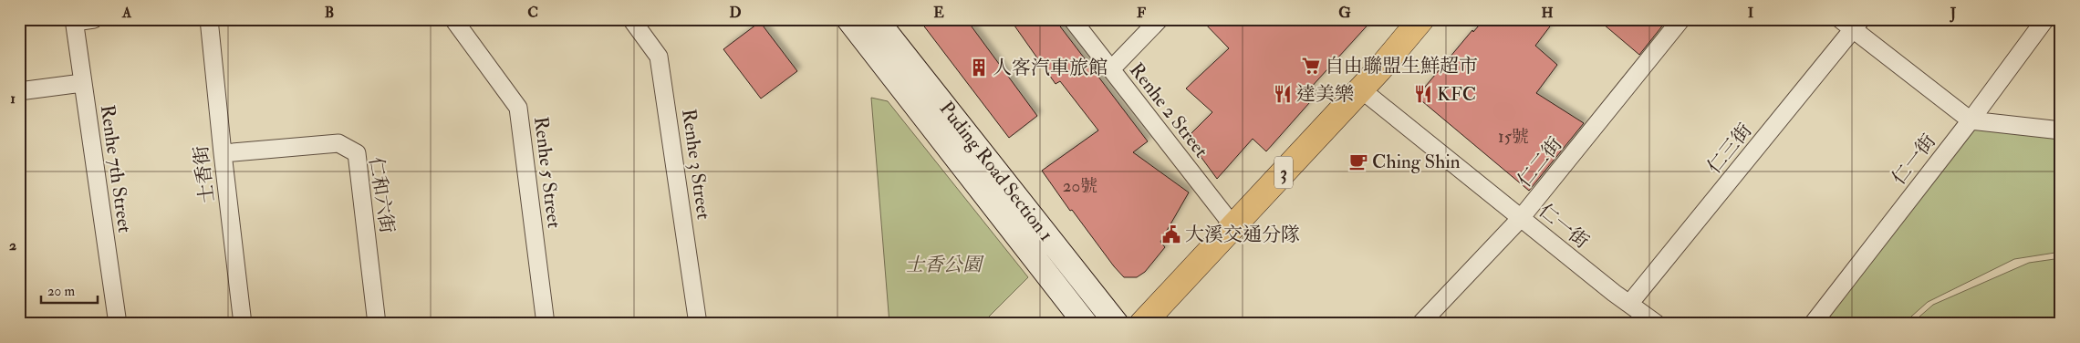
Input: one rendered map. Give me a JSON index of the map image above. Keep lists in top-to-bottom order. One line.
{"streets":{"main road":["3"],"street":["Renhe 2 Street","仁三街","仁一街","仁二街","Renhe 3 Street","Renhe 7th Street","Puding Road Section 1","Renhe 5 Street","士香街","仁和六街"]},"crossings":[["Renhe 2 Street","3"],["仁三街","仁一街"],["仁一街","仁二街"],["仁一街","3"],["士香街","仁和六街"]],"parks":["士香公園"],"places":{"supermarket":["自由聯盟生鮮超市"],"building":["人客汽車旅館"],"restaurant":["達美樂","KFC"],"cafe":["Ching Shin"],"public building":["大溪交通分隊"]},"house_numbers":["15號","20號"],"scale_bar":"20 m","grid":{"columns":["A","B","C","D","E","F","G","H","I","J"],"rows":["1","2"]}}
